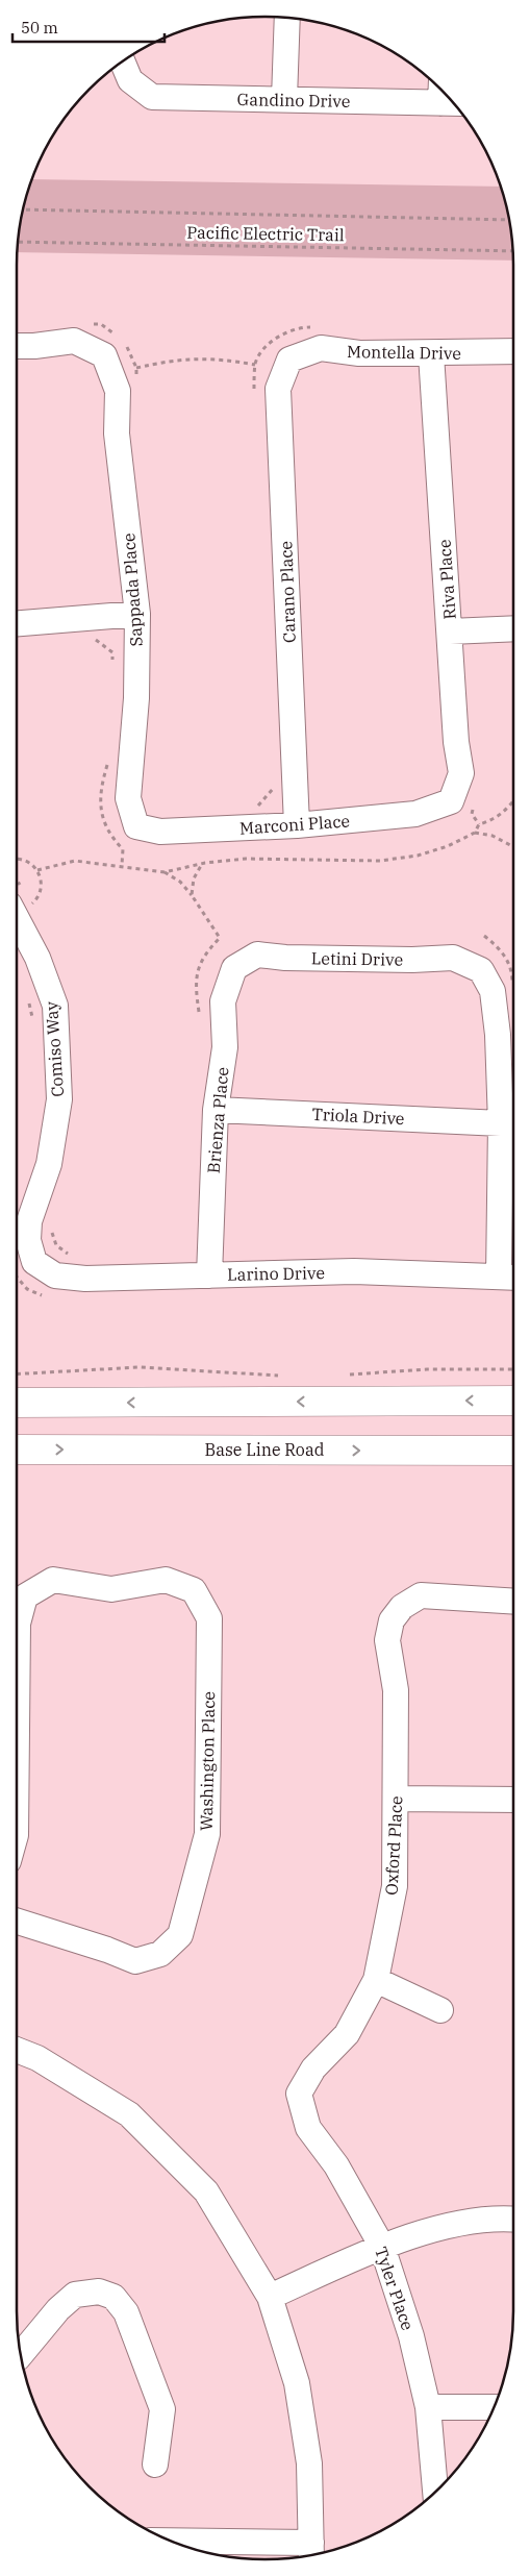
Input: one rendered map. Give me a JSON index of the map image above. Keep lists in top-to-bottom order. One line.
{"streets":{"main road":["Base Line Road"],"street":["Gandino Drive","Montella Drive","Riva Place","Sappada Place","Carano Place","Marconi Place","Letini Drive","Comiso Way","Triola Drive","Brienza Place","Larino Drive","Washington Place","Oxford Place","Tyler Place"],"path":["Pacific Electric Trail"]},"crossings":[["Montella Drive","Riva Place"],["Montella Drive","Carano Place"],["Riva Place","Marconi Place"],["Sappada Place","Marconi Place"],["Carano Place","Marconi Place"],["Letini Drive","Triola Drive"],["Letini Drive","Brienza Place"],["Comiso Way","Larino Drive"],["Triola Drive","Brienza Place"],["Brienza Place","Larino Drive"],["Oxford Place","Tyler Place"]],"scale_bar":"50 m"}
